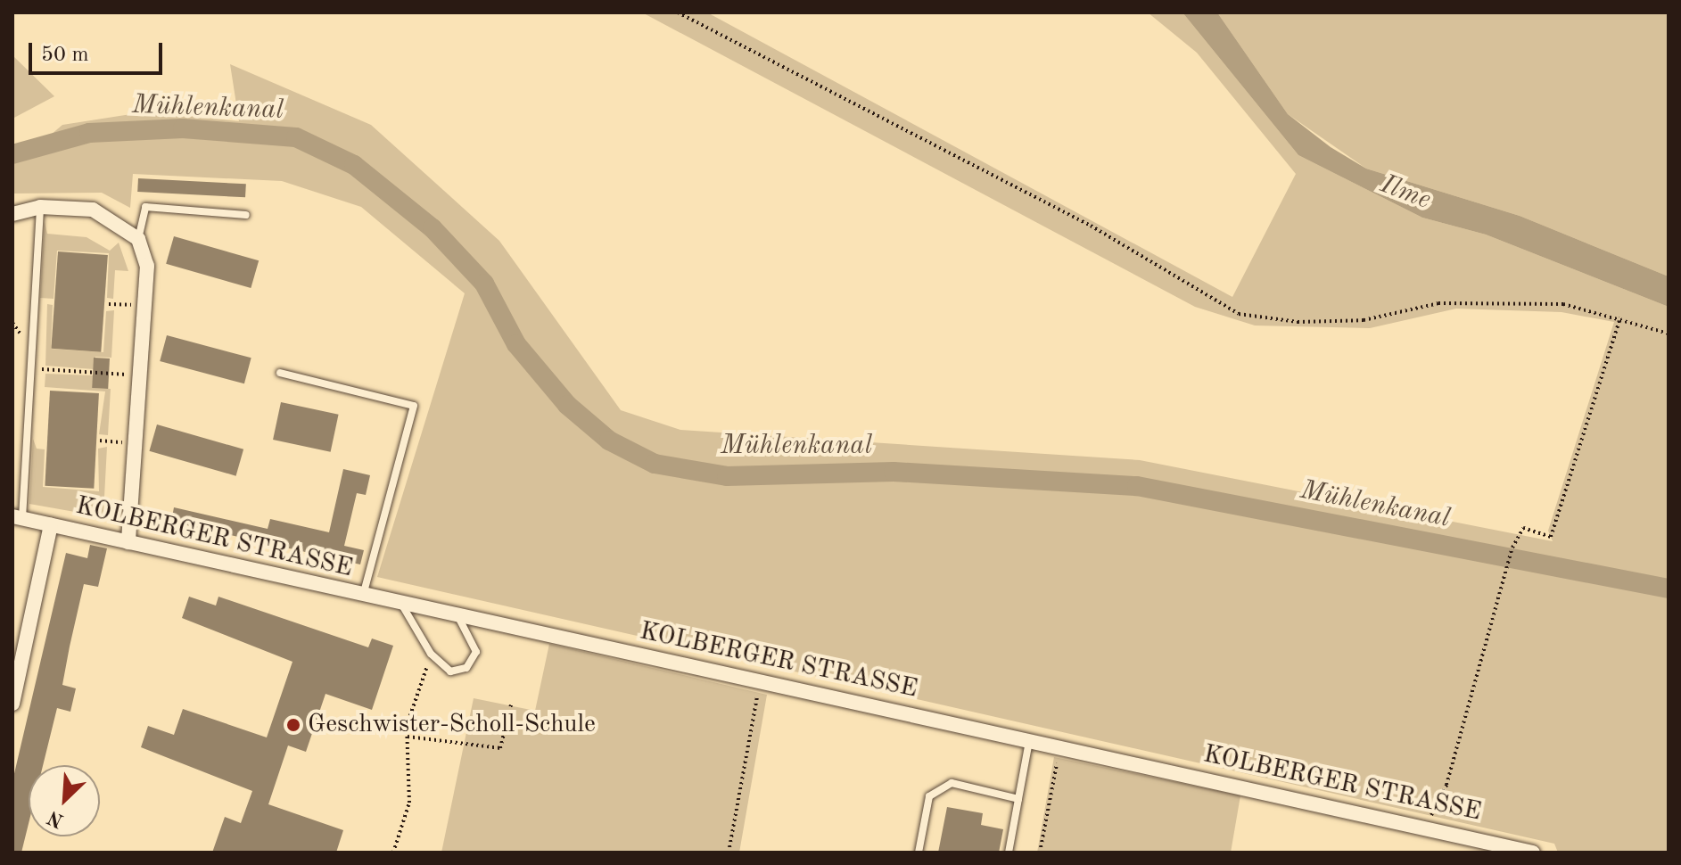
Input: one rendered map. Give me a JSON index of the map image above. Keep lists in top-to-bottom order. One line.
{"streets":{"street":["KOLBERGER STRASSE"]},"water":["Mühlenkanal","Ilme"],"places":["Geschwister-Scholl-Schule"],"scale_bar":"50 m","north":"bottom left"}
